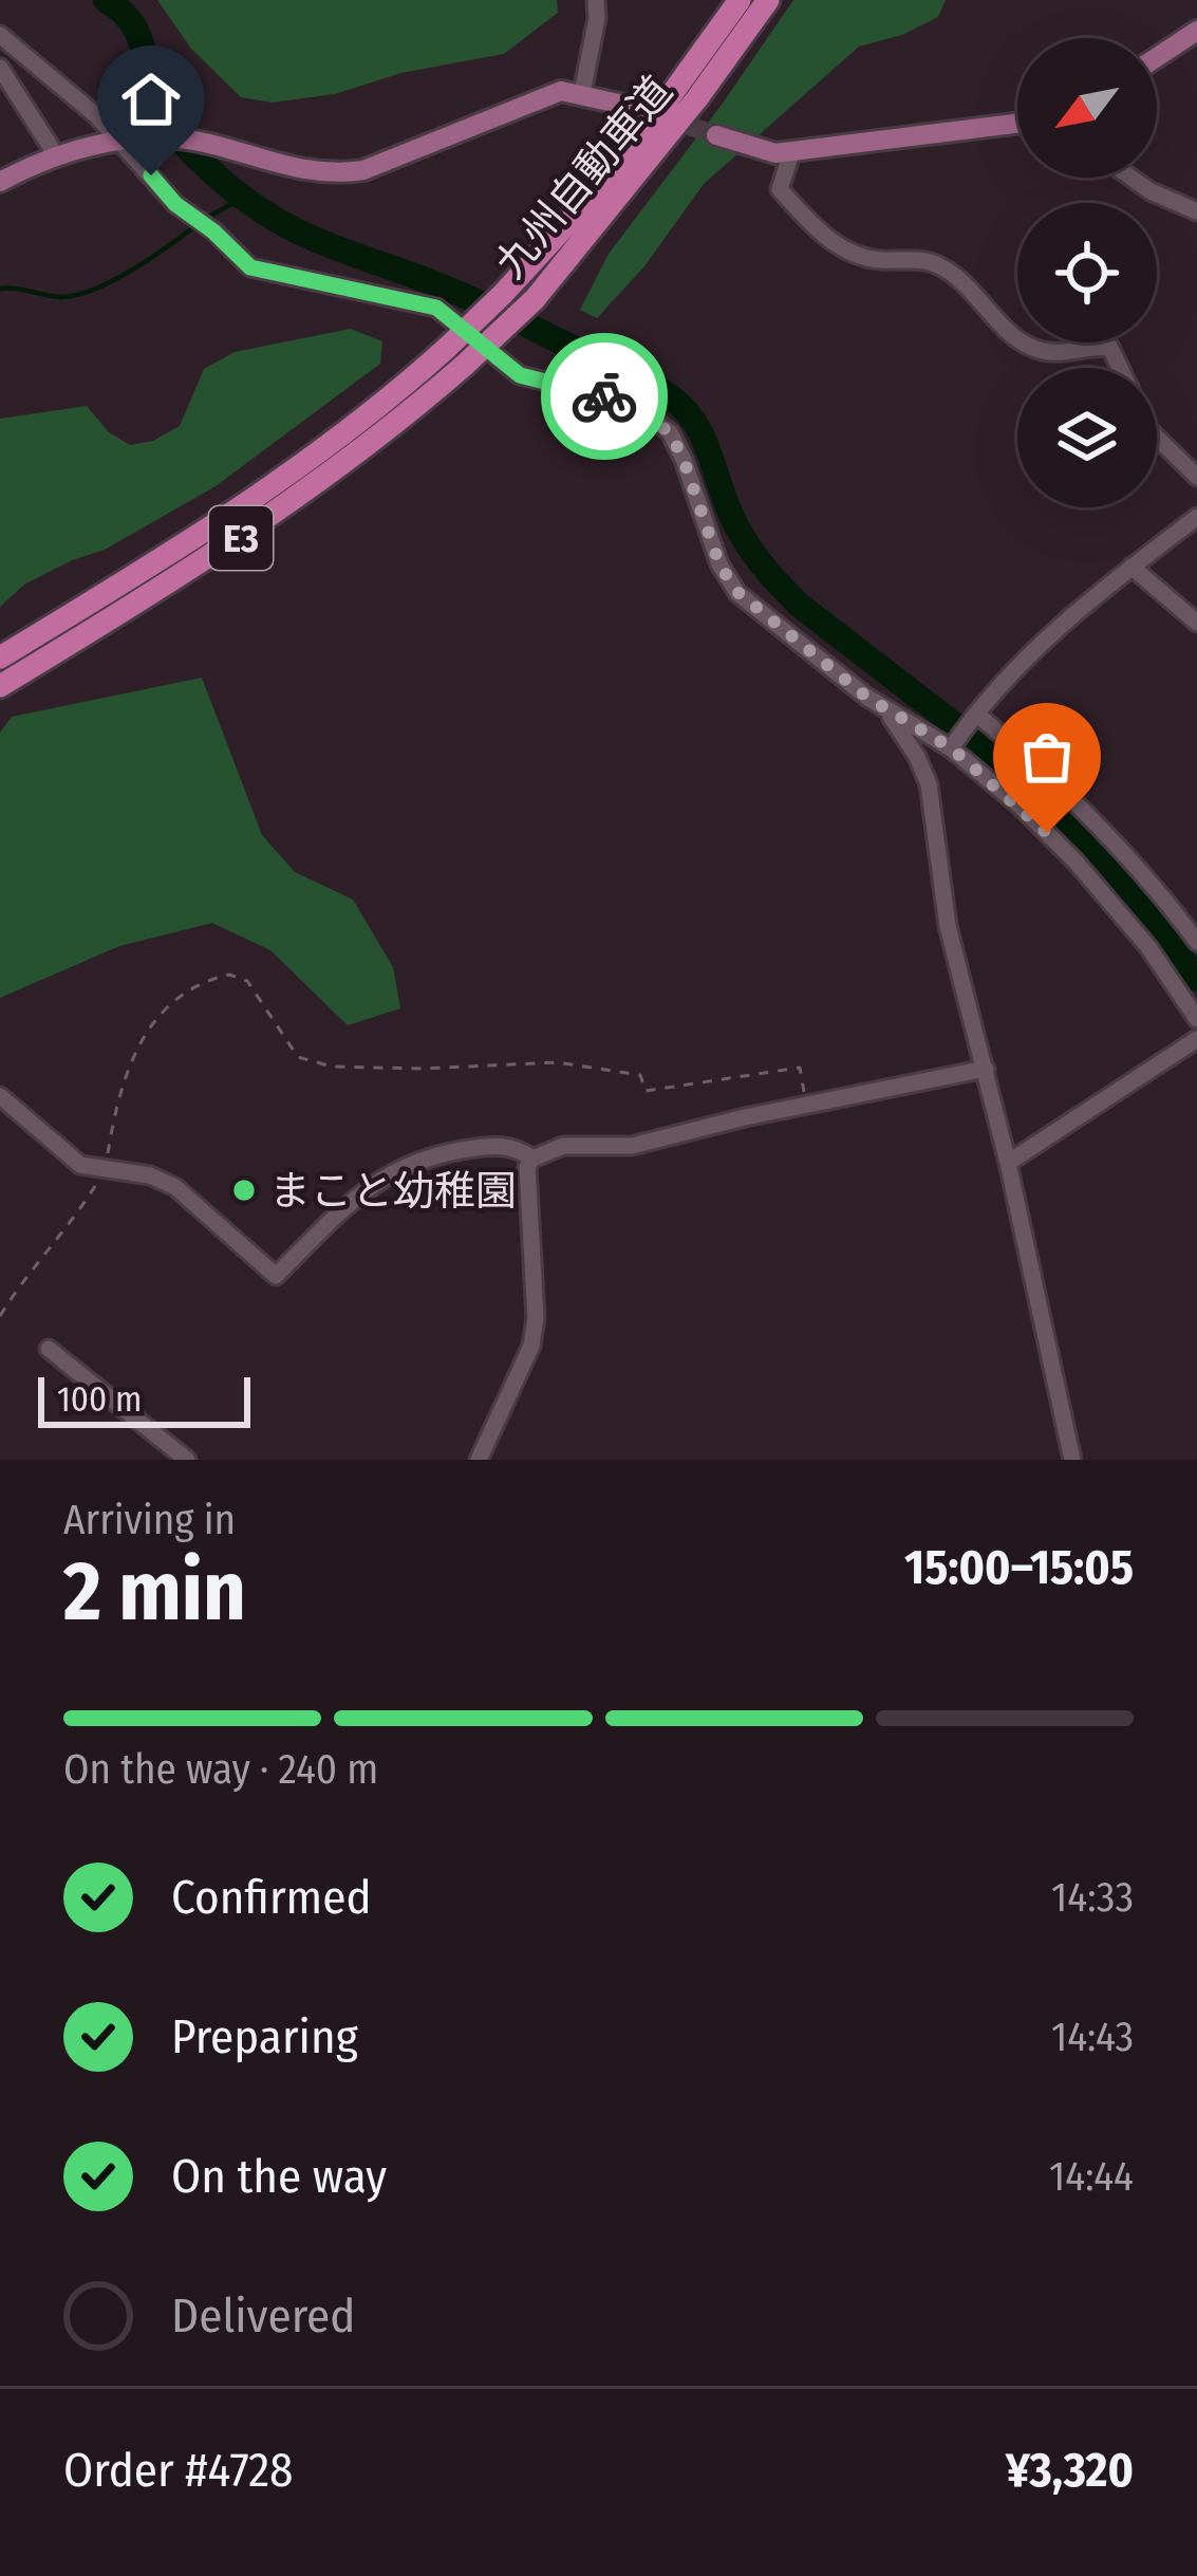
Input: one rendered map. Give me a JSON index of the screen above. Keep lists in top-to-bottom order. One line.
{"streets":{"highway":["九州自動車道","E3"]},"places":["まこと幼稚園"],"scale_bar":"100 m","north":"bottom left","page":{"scale":"100 m","heading":["2 min","Arriving in","15:00–15:05"],"panel":["Order #4728","¥3,320"],"bar":"On the way · 240 m","list":[["Confirmed","14:33"],["Preparing","14:43"],["On the way","14:44"],"Delivered"]}}
